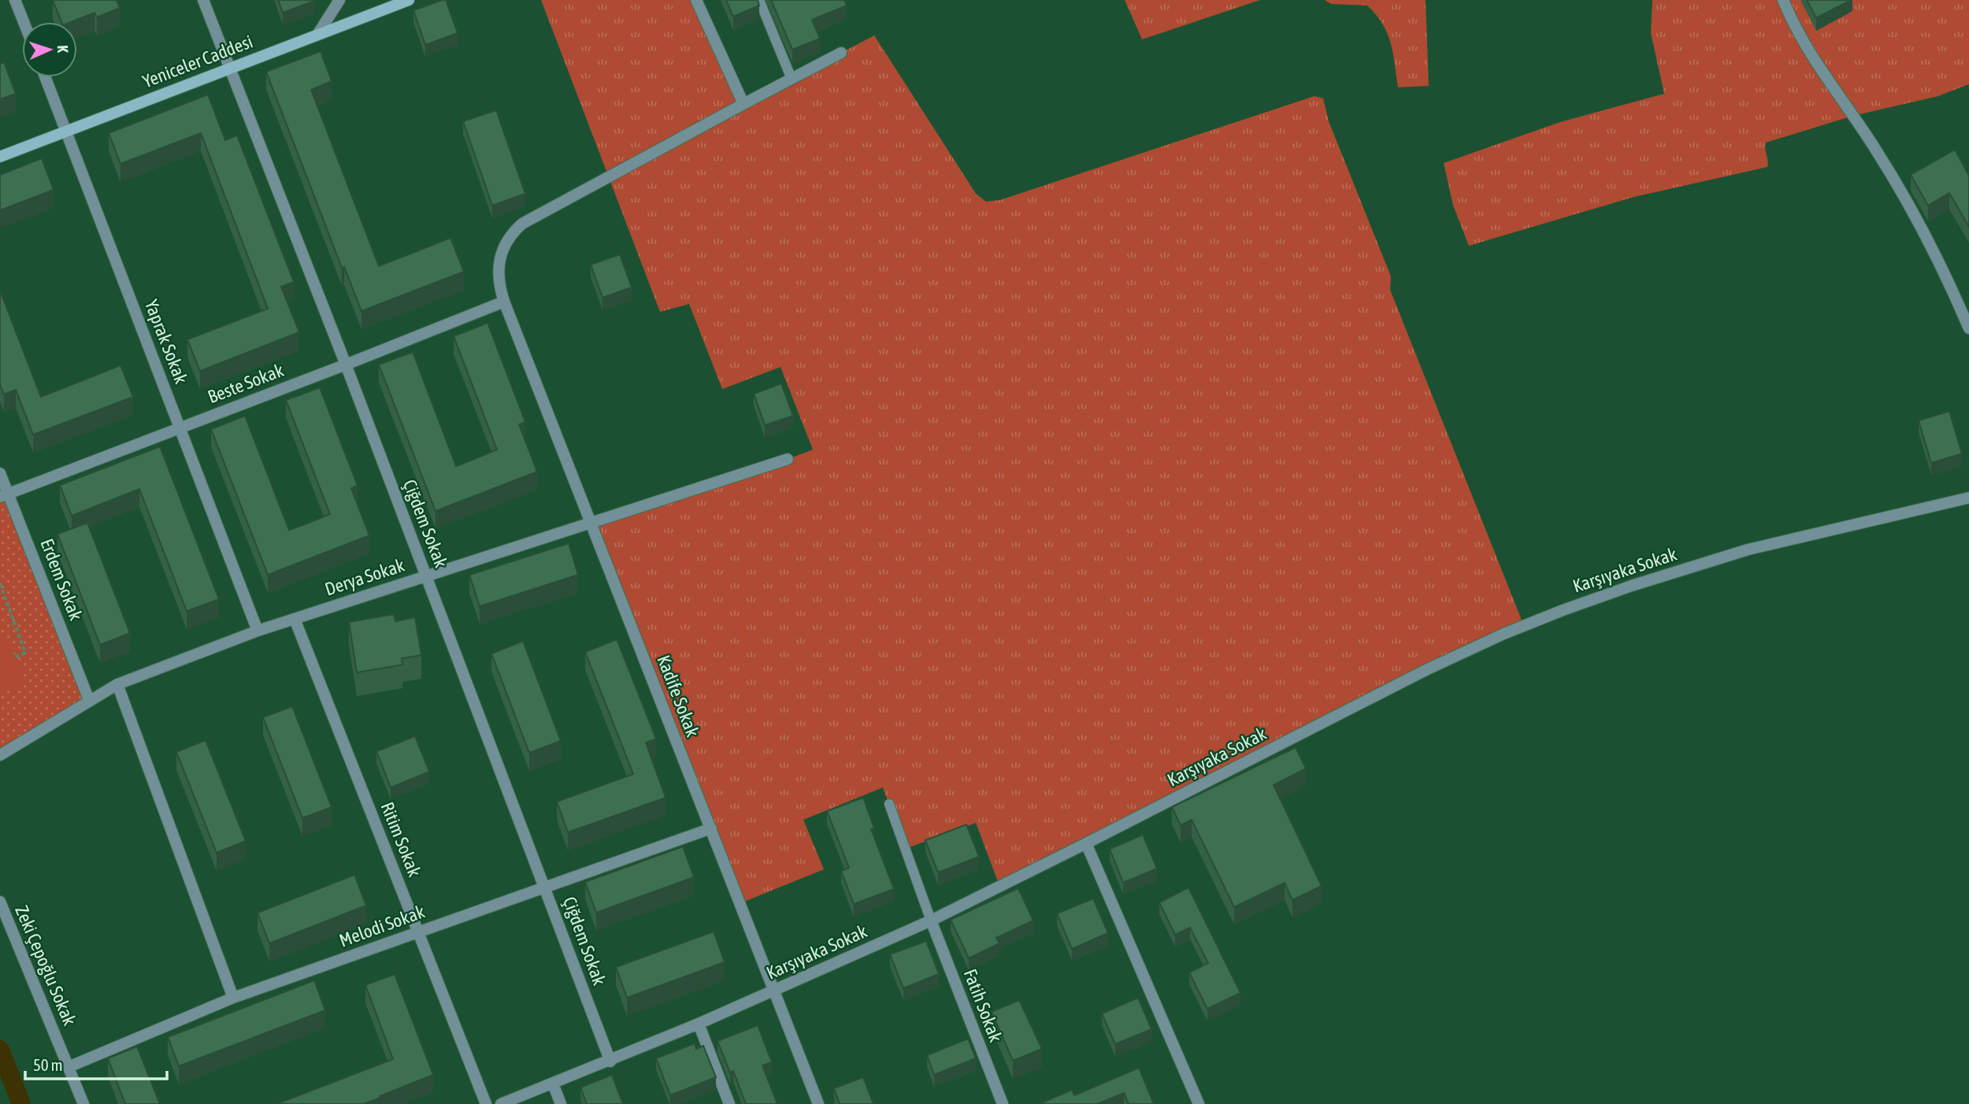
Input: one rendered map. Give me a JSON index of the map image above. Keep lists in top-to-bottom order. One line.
{"streets":{"street":["Yeniceler Caddesi","Yaprak Sokak","Beste Sokak","Çiğdem Sokak","Karşıyaka Sokak","Derya Sokak","Erdem Sokak","Kadife Sokak","Ritim Sokak","Melodi Sokak","Zeki Çepoğlu Sokak","Fatih Sokak"]},"crossings":[["Yeniceler Caddesi","Yaprak Sokak"],["Yeniceler Caddesi","Çiğdem Sokak"],["Yaprak Sokak","Beste Sokak"],["Yaprak Sokak","Derya Sokak"],["Beste Sokak","Çiğdem Sokak"],["Beste Sokak","Erdem Sokak"],["Beste Sokak","Kadife Sokak"],["Çiğdem Sokak","Karşıyaka Sokak"],["Çiğdem Sokak","Derya Sokak"],["Çiğdem Sokak","Melodi Sokak"],["Karşıyaka Sokak","Kadife Sokak"],["Karşıyaka Sokak","Fatih Sokak"],["Derya Sokak","Erdem Sokak"],["Derya Sokak","Kadife Sokak"],["Derya Sokak","Ritim Sokak"],["Kadife Sokak","Melodi Sokak"],["Ritim Sokak","Melodi Sokak"],["Melodi Sokak","Zeki Çepoğlu Sokak"]],"scale_bar":"50 m","north":"right"}
